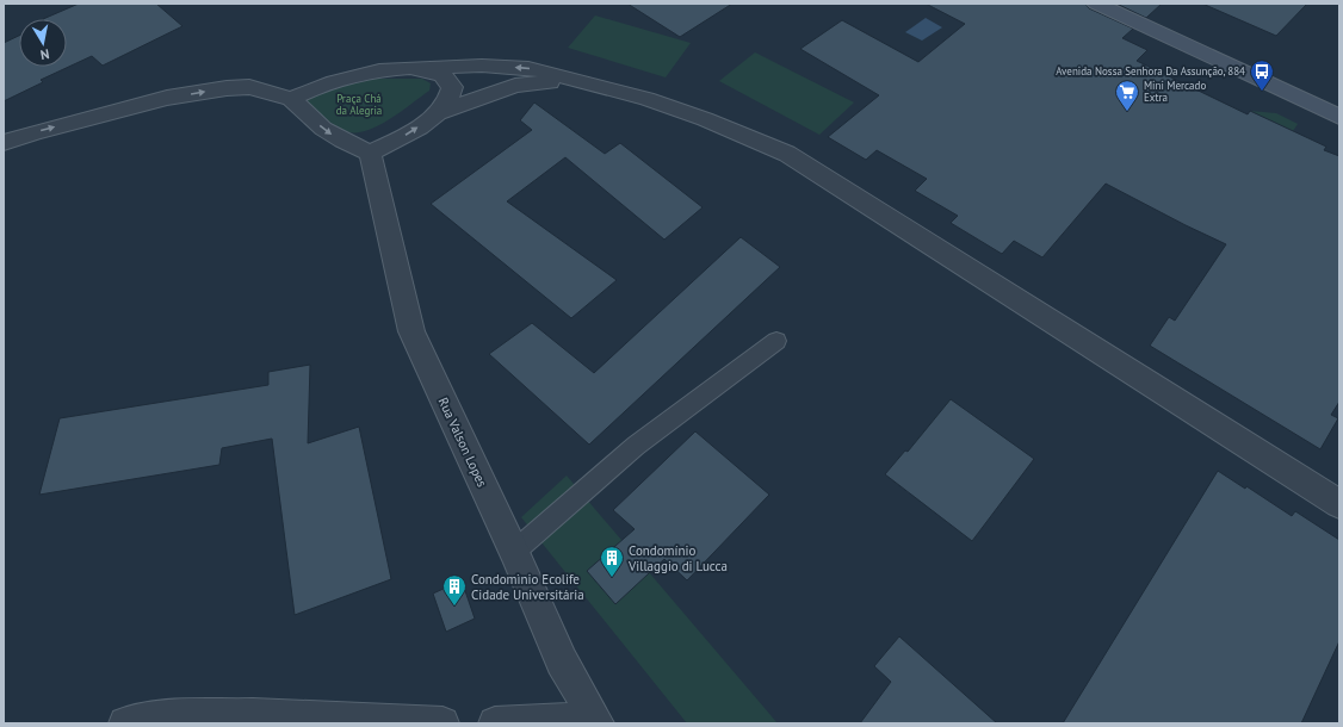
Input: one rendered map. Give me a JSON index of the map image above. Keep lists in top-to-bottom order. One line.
{"streets":{"street":["Rua Valson Lopes"]},"parks":["Praça Chá da Alegria"],"places":{"bus stop":["Avenida Nossa Senhora Da Assunção, 884"],"supermarket":["Mini Mercado Extra"],"building":["Condomínio Villaggio di Lucca","Condomìnio Ecolife Cidade Universitária"]},"north":"bottom"}
